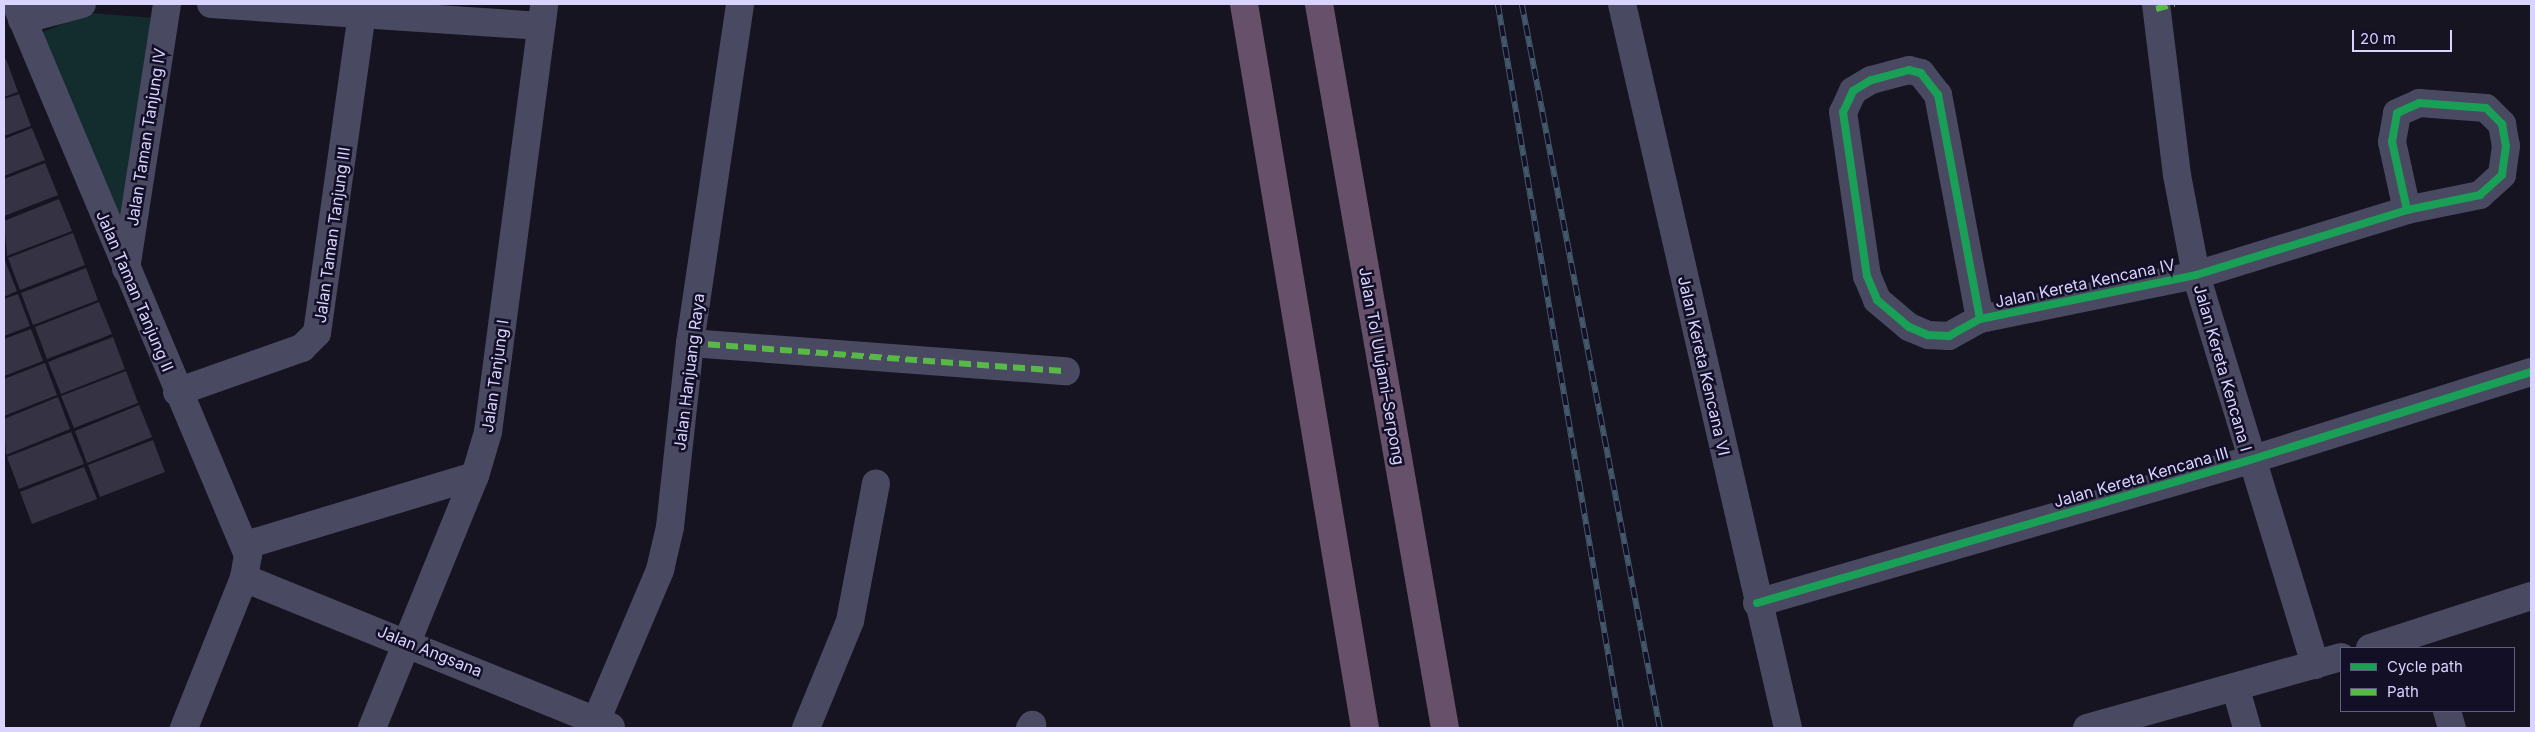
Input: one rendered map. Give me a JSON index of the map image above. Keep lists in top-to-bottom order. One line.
{"streets":{"highway":["Jalan Tol Ulujami–Serpong"],"street":["Jalan Taman Tanjung IV","Jalan Taman Tanjung III","Jalan Kereta Kencana IV","Jalan Taman Tanjung II","Jalan Kereta Kencana VI","Jalan Kereta Kencana I","Jalan Hanjuang Raya","Jalan Tanjung I","Jalan Kereta Kencana III","Jalan Angsana"]},"crossings":[["Jalan Taman Tanjung IV","Jalan Taman Tanjung II"],["Jalan Taman Tanjung III","Jalan Taman Tanjung II"],["Jalan Kereta Kencana IV","Jalan Kereta Kencana I"],["Jalan Taman Tanjung II","Jalan Angsana"],["Jalan Kereta Kencana VI","Jalan Kereta Kencana III"],["Jalan Kereta Kencana I","Jalan Kereta Kencana III"],["Jalan Hanjuang Raya","Jalan Angsana"],["Jalan Tanjung I","Jalan Angsana"]],"legend":["Cycle path","Path"],"scale_bar":"20 m"}
